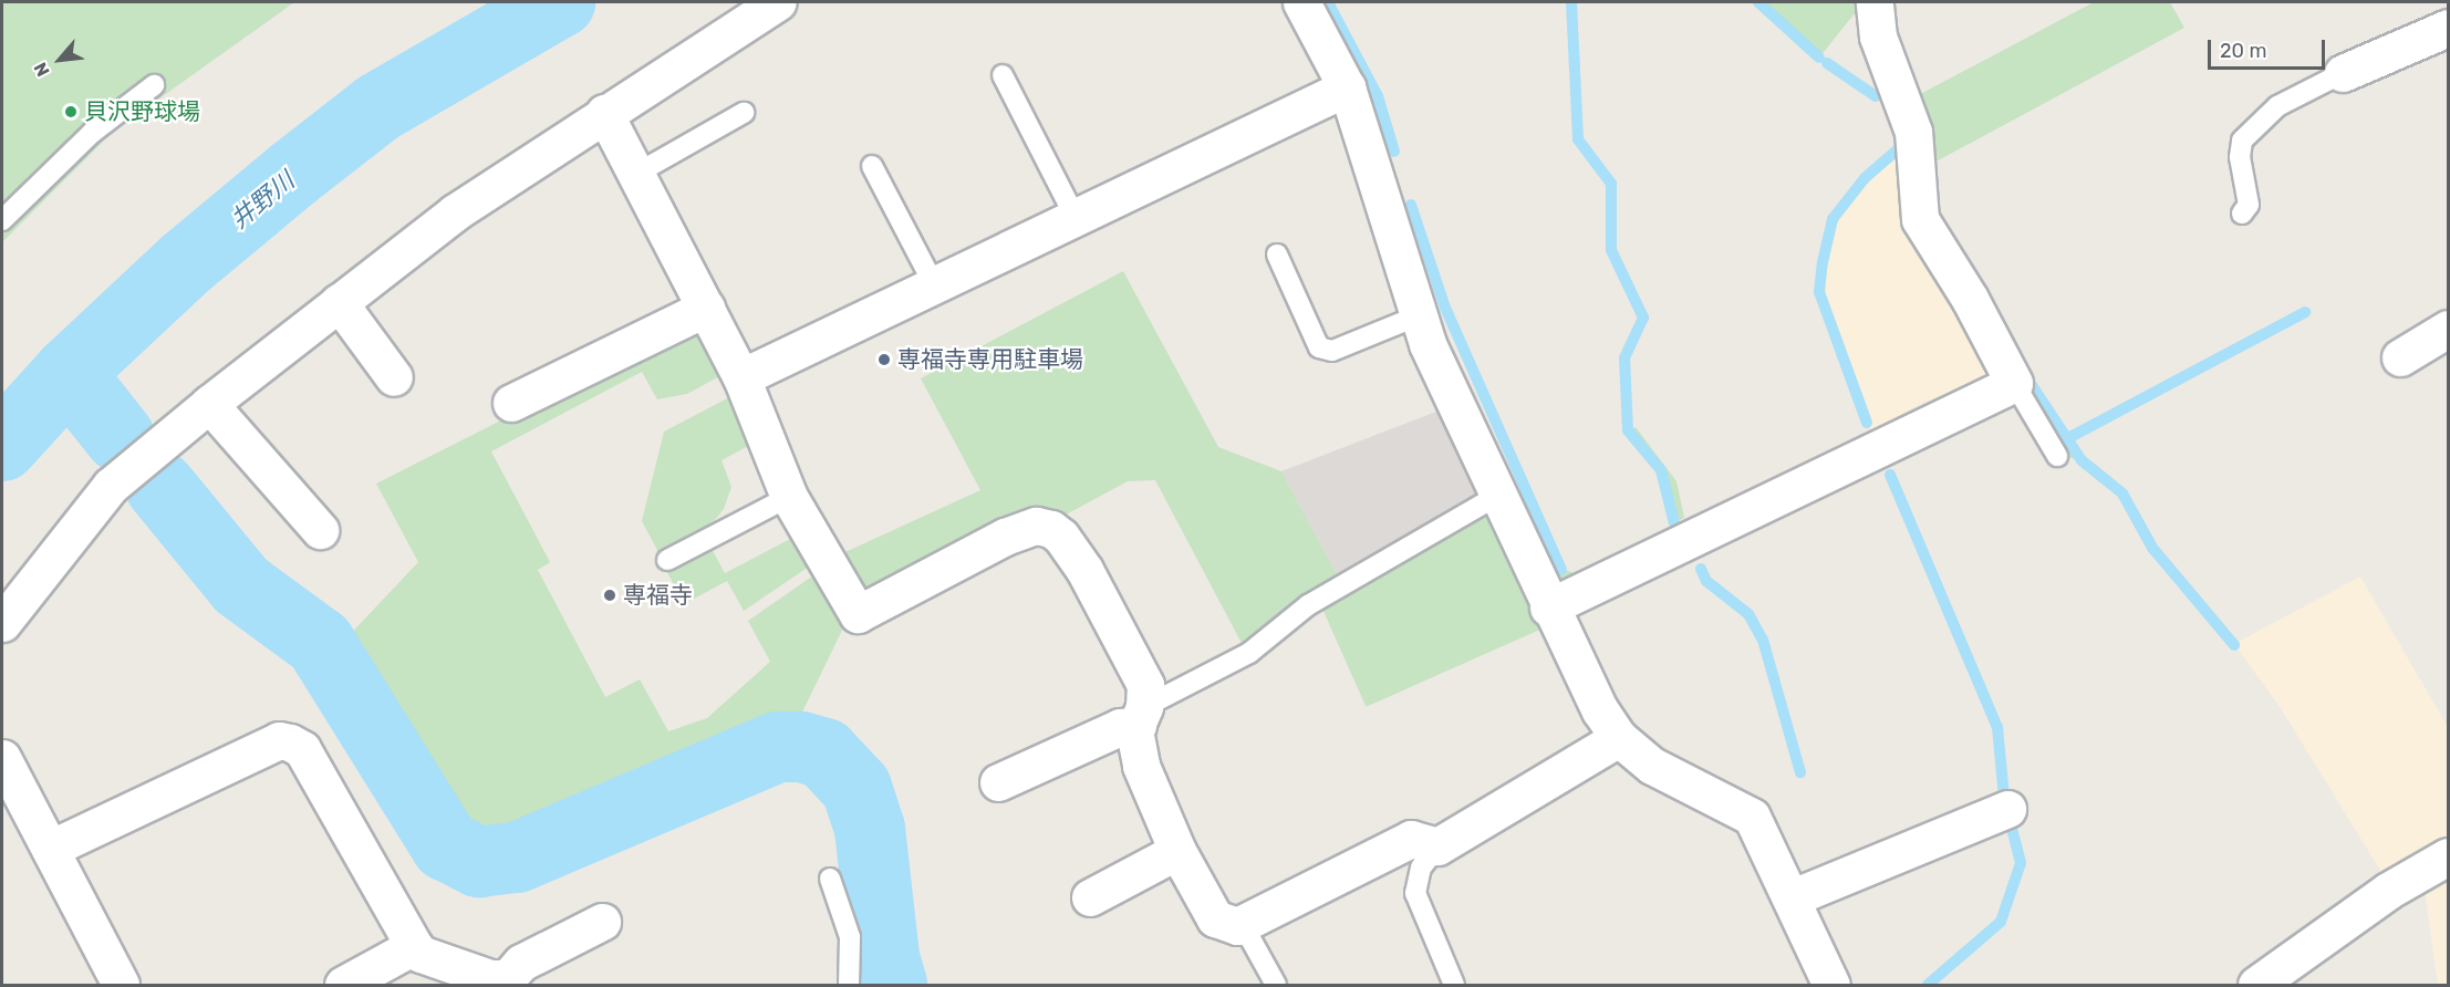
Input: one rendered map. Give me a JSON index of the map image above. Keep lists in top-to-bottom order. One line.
{"water":["井野川"],"places":["貝沢野球場","専福寺専用駐車場","専福寺"],"scale_bar":"20 m","north":"bottom left"}
